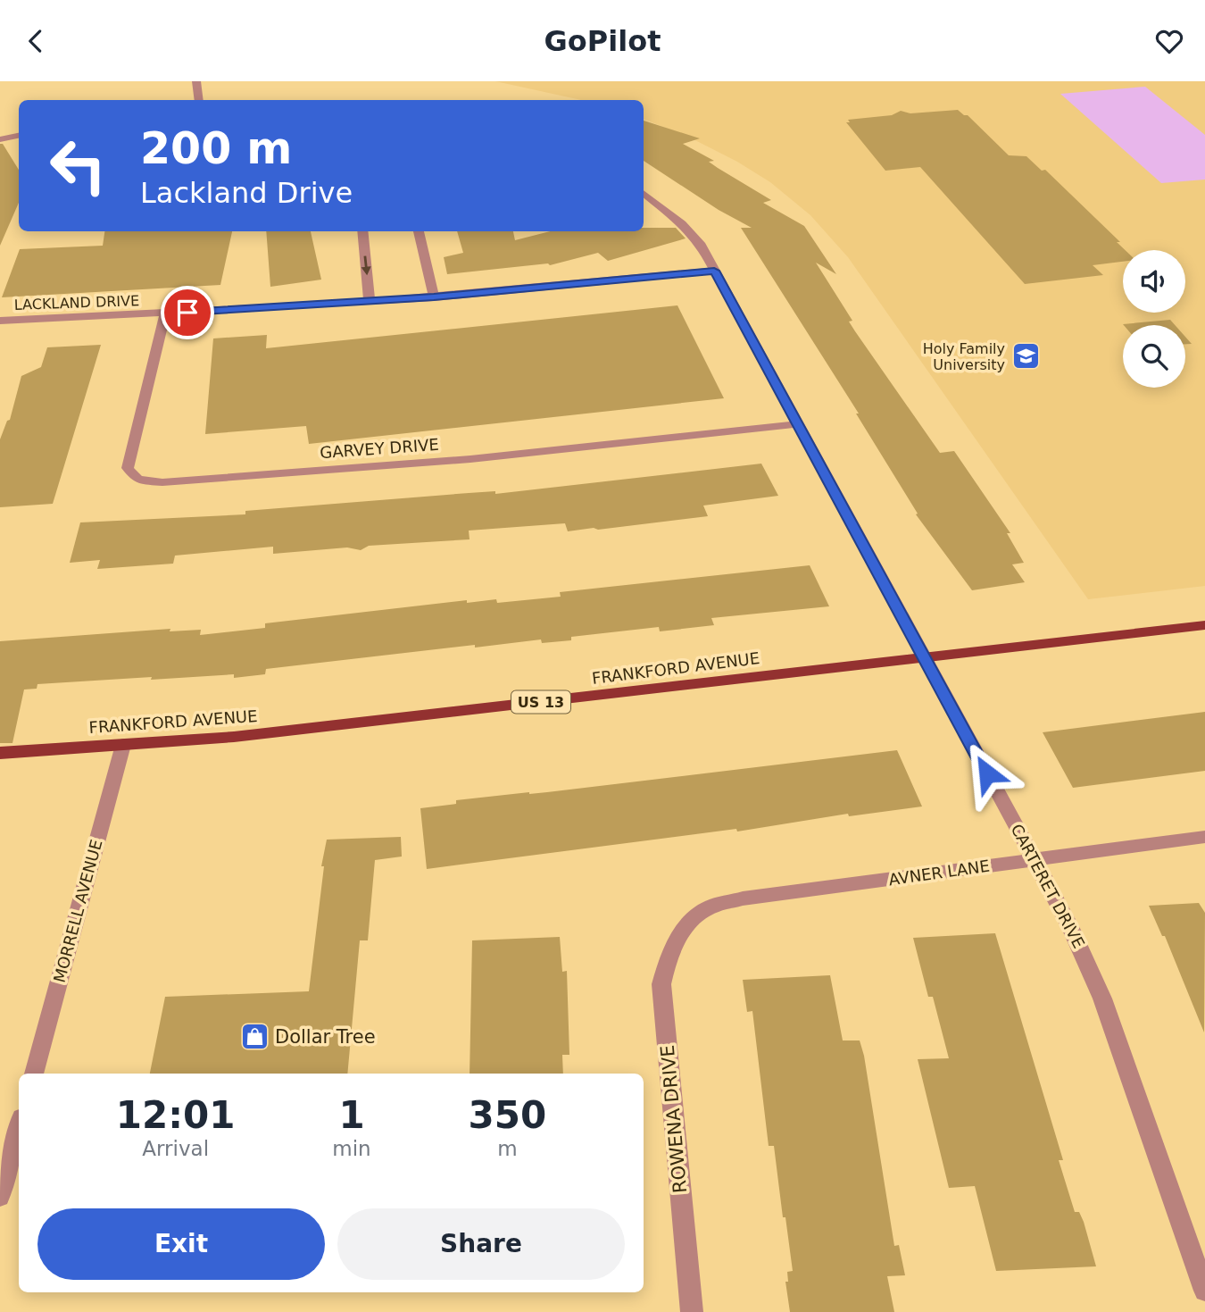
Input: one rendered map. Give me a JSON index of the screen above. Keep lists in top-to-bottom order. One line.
{"streets":{"main road":["FRANKFORD AVENUE","US 13"],"street":["LACKLAND DRIVE","GARVEY DRIVE","AVNER LANE","CARTERET DRIVE","MORRELL AVENUE","ROWENA DRIVE"]},"crossings":[["LACKLAND DRIVE","GARVEY DRIVE"],["LACKLAND DRIVE","CARTERET DRIVE"],["GARVEY DRIVE","CARTERET DRIVE"],["FRANKFORD AVENUE","CARTERET DRIVE"],["FRANKFORD AVENUE","MORRELL AVENUE"],["AVNER LANE","CARTERET DRIVE"],["AVNER LANE","ROWENA DRIVE"]],"places":{"school or university":["Holy Family University"],"shop":["Dollar Tree"]},"page":{"header":"GoPilot","turn":["200 m","Lackland Drive"],"eta":["12:01","Arrival","1","min","350","m"],"buttons":["Exit","Share"]}}
